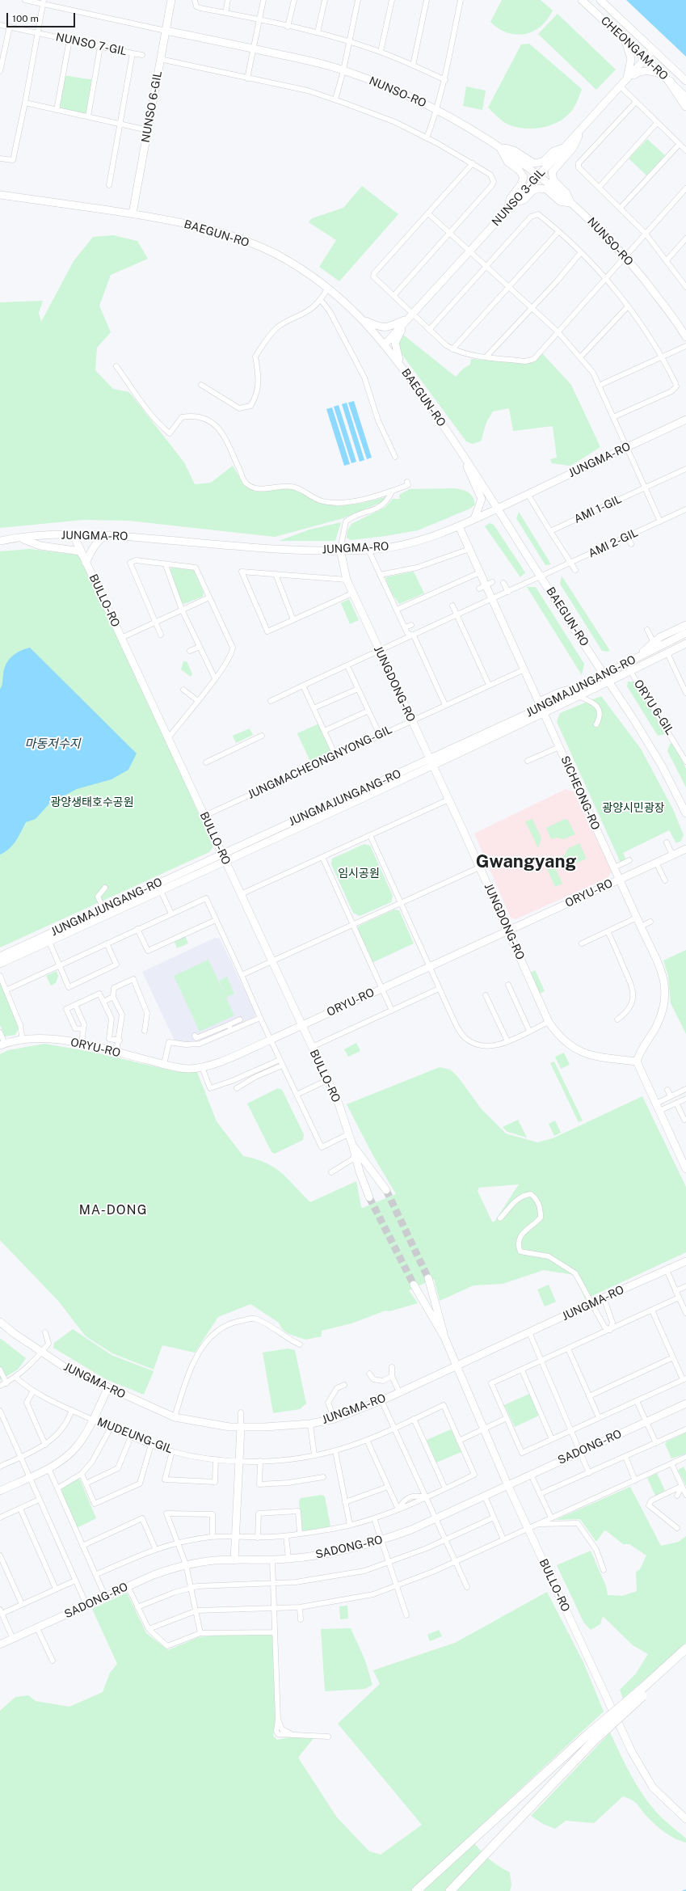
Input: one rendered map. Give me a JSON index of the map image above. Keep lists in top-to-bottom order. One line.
{"streets":{"street":["NUNSO 7-GIL","CHEONGAM-RO","NUNSO-RO","NUNSO 6-GIL","NUNSO 3-GIL","BAEGUN-RO","JUNGMA-RO","AMI 1-GIL","AMI 2-GIL","BULLO-RO","JUNGDONG-RO","JUNGMAJUNGANG-RO","ORYU 6-GIL","JUNGMACHEONGNYONG-GIL","SICHEONG-RO","ORYU-RO","MUDEUNG-GIL","SADONG-RO"]},"crossings":[["CHEONGAM-RO","NUNSO 3-GIL"],["NUNSO-RO","NUNSO 6-GIL"],["NUNSO-RO","NUNSO 3-GIL"],["NUNSO 6-GIL","BAEGUN-RO"],["NUNSO 3-GIL","BAEGUN-RO"],["BAEGUN-RO","JUNGMA-RO"],["BAEGUN-RO","AMI 2-GIL"],["BAEGUN-RO","JUNGMAJUNGANG-RO"],["JUNGMA-RO","BULLO-RO"],["JUNGMA-RO","JUNGDONG-RO"],["JUNGMA-RO","SICHEONG-RO"],["AMI 2-GIL","JUNGDONG-RO"],["AMI 2-GIL","SICHEONG-RO"],["BULLO-RO","JUNGMAJUNGANG-RO"],["BULLO-RO","JUNGMACHEONGNYONG-GIL"],["BULLO-RO","ORYU-RO"],["BULLO-RO","SADONG-RO"],["JUNGDONG-RO","JUNGMAJUNGANG-RO"],["JUNGDONG-RO","JUNGMACHEONGNYONG-GIL"],["JUNGDONG-RO","SICHEONG-RO"],["JUNGDONG-RO","ORYU-RO"],["JUNGMAJUNGANG-RO","ORYU 6-GIL"],["JUNGMAJUNGANG-RO","SICHEONG-RO"],["JUNGMACHEONGNYONG-GIL","SICHEONG-RO"],["SICHEONG-RO","ORYU-RO"]],"districts":["Gwangyang","MA-DONG"],"water":["마동저수지"],"parks":["광양생태호수공원","광양시민광장","임시공원"],"scale_bar":"100 m"}
